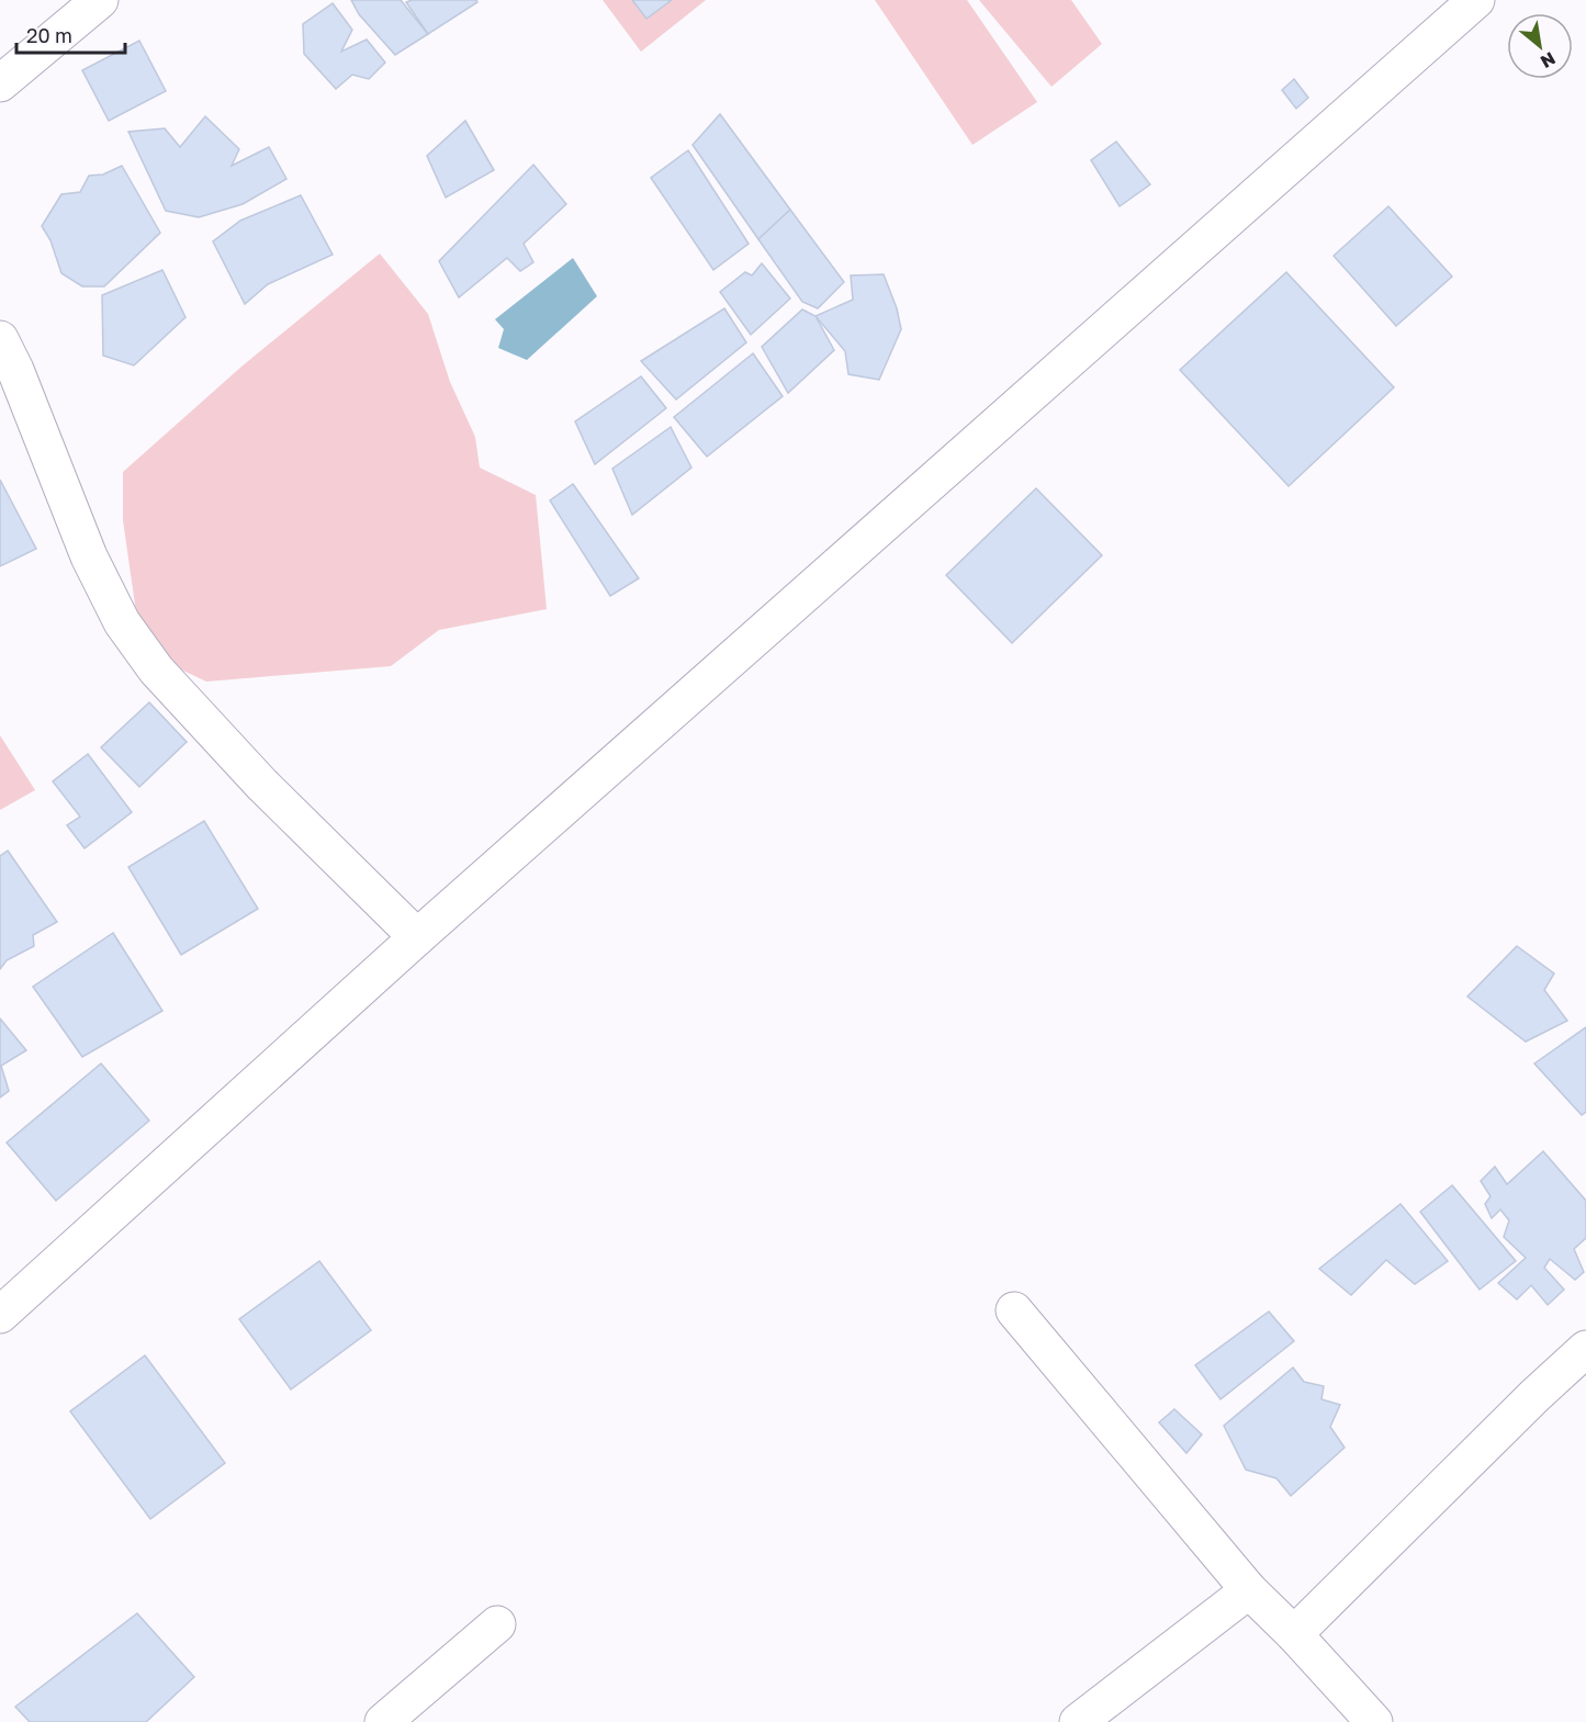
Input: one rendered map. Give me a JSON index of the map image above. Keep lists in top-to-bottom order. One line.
{"scale_bar":"20 m","north":"bottom right"}
